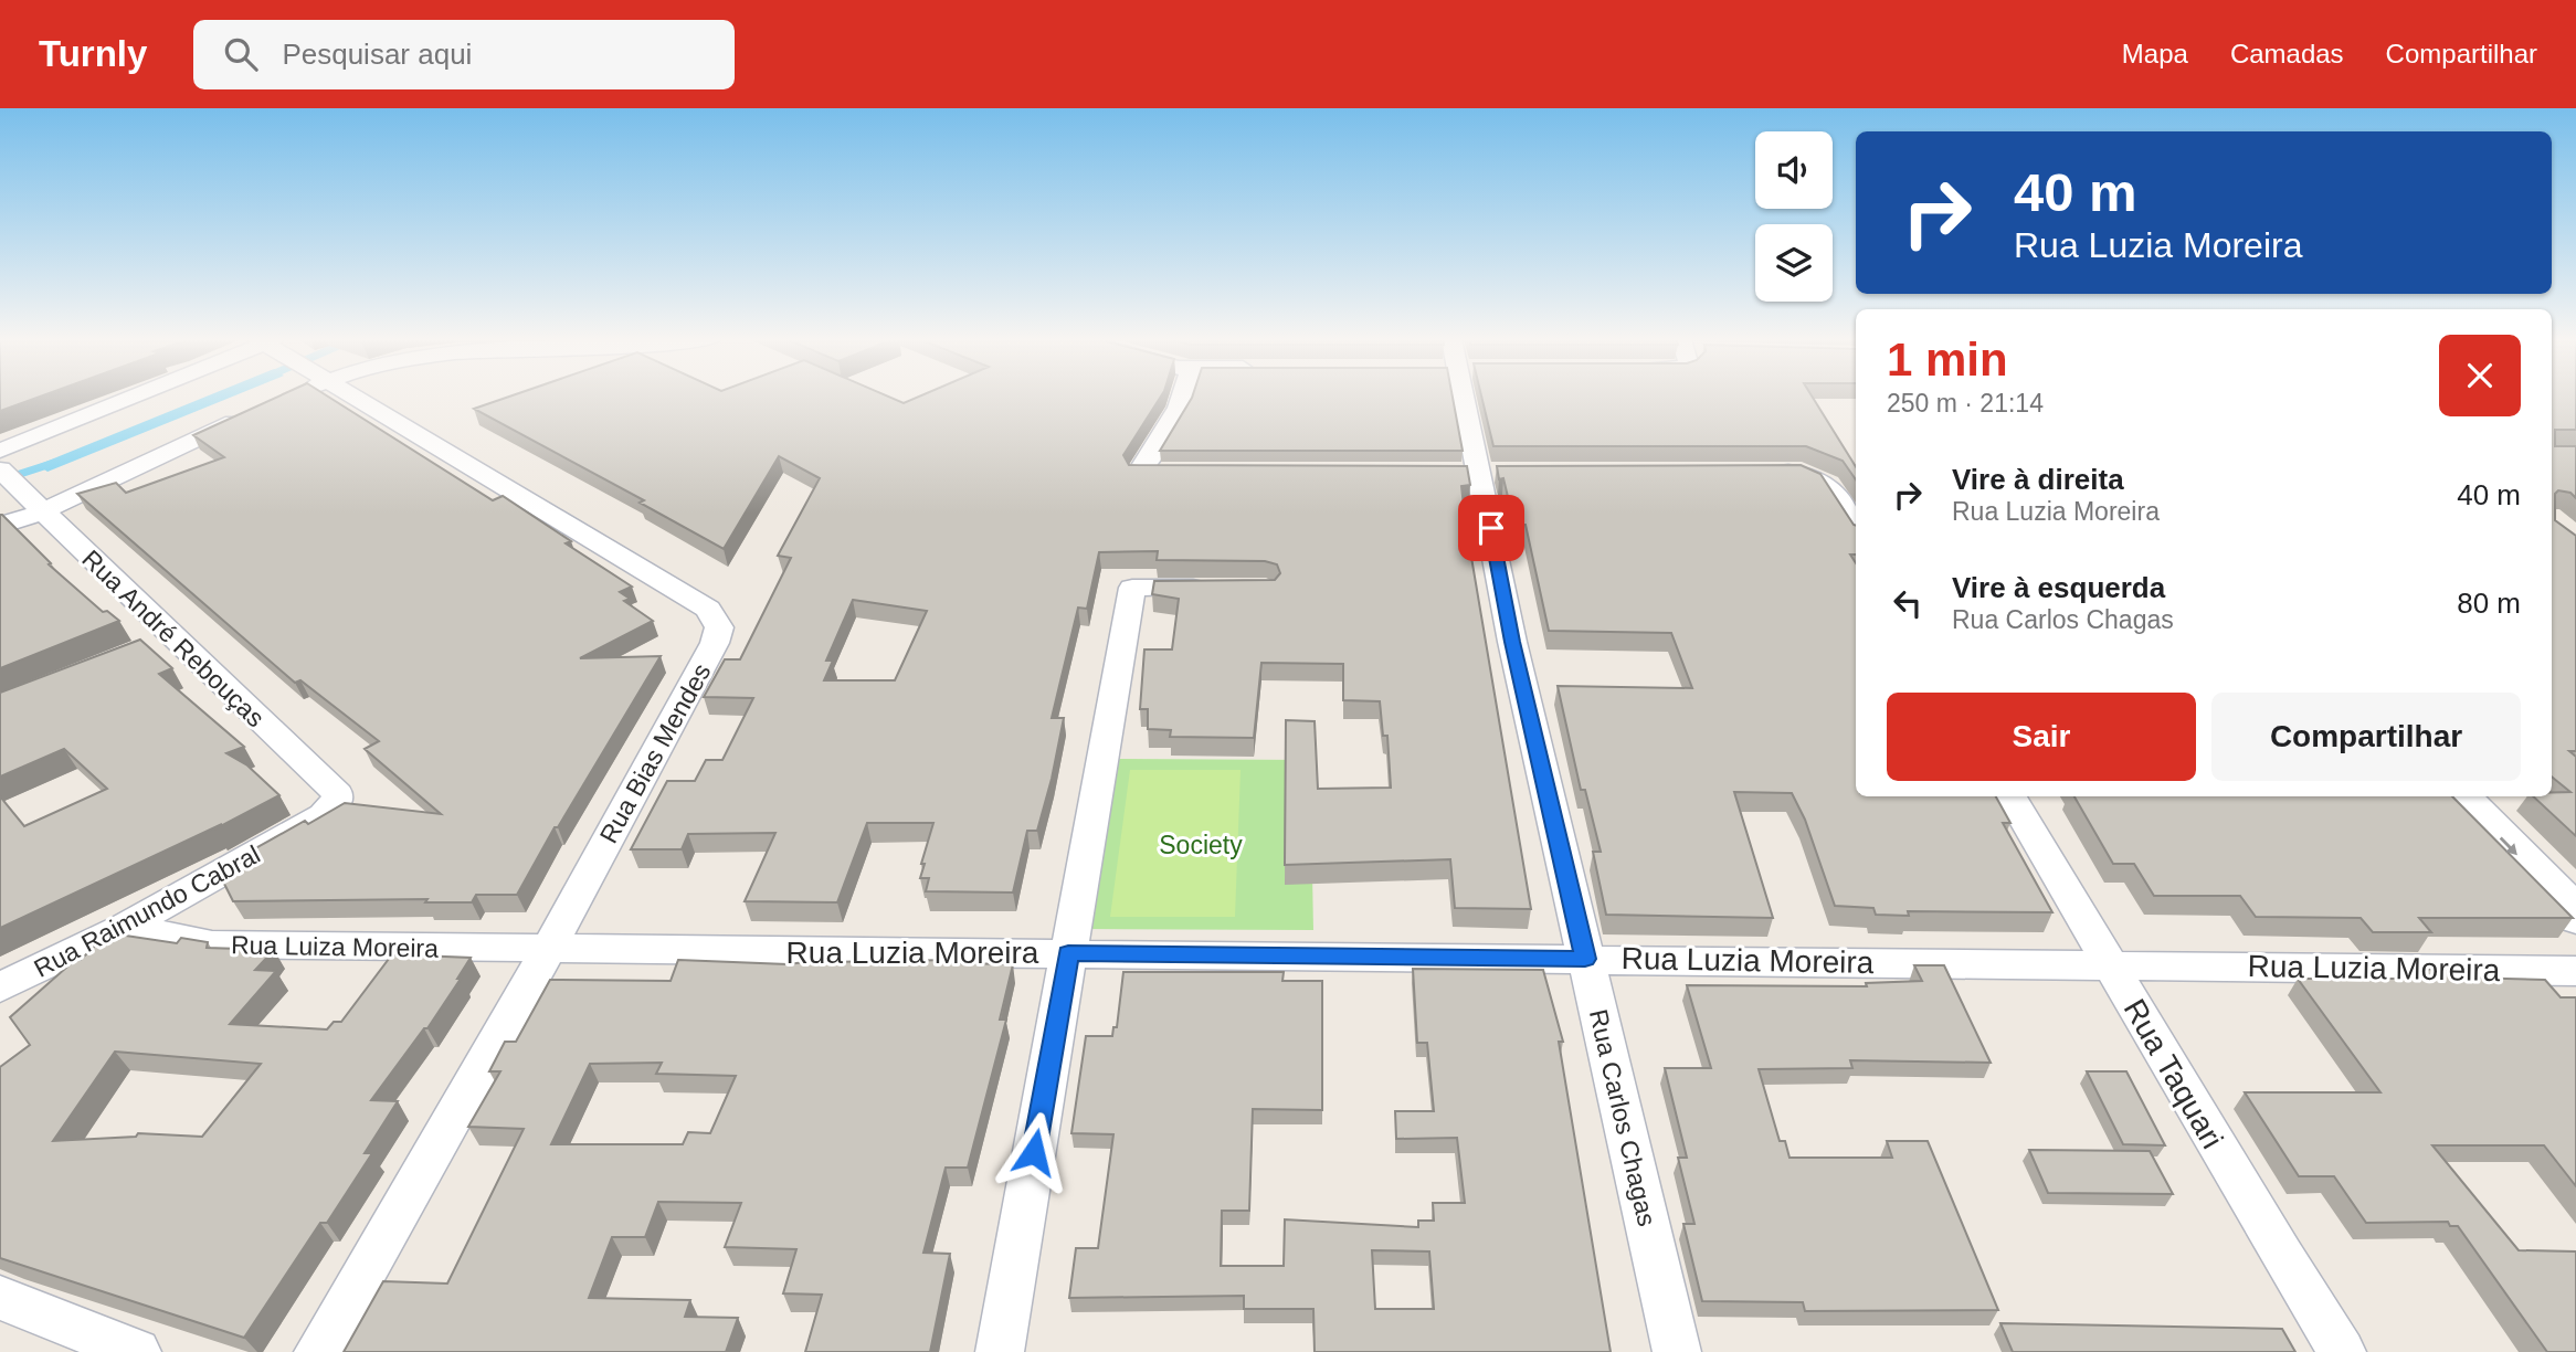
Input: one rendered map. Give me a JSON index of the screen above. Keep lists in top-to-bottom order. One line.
{"streets":{"street":["Rua André Rebouças","Rua Bias Mendes","Rua Raimundo Cabral","Rua Luiza Moreira","Rua Luzia Moreira","Rua Taquari","Rua Carlos Chagas"]},"crossings":[["Rua André Rebouças","Rua Raimundo Cabral"],["Rua Bias Mendes","Rua Luiza Moreira"],["Rua Bias Mendes","Rua Luzia Moreira"],["Rua Raimundo Cabral","Rua Luiza Moreira"],["Rua Luiza Moreira","Rua Luzia Moreira"],["Rua Luzia Moreira","Rua Taquari"],["Rua Luzia Moreira","Rua Carlos Chagas"]],"parks":["Society"],"page":{"header":"Turnly","search":"Pesquisar aqui","nav":["Mapa","Camadas","Compartilhar"],"turn":["40 m","Rua Luzia Moreira"],"heading":["1 min","250 m · 21:14"],"list":[{"name":"Vire à direita","note":"Rua Luzia Moreira","value":"40 m"},{"name":"Vire à esquerda","note":"Rua Carlos Chagas","value":"80 m"}],"buttons":["Sair","Compartilhar"]}}
